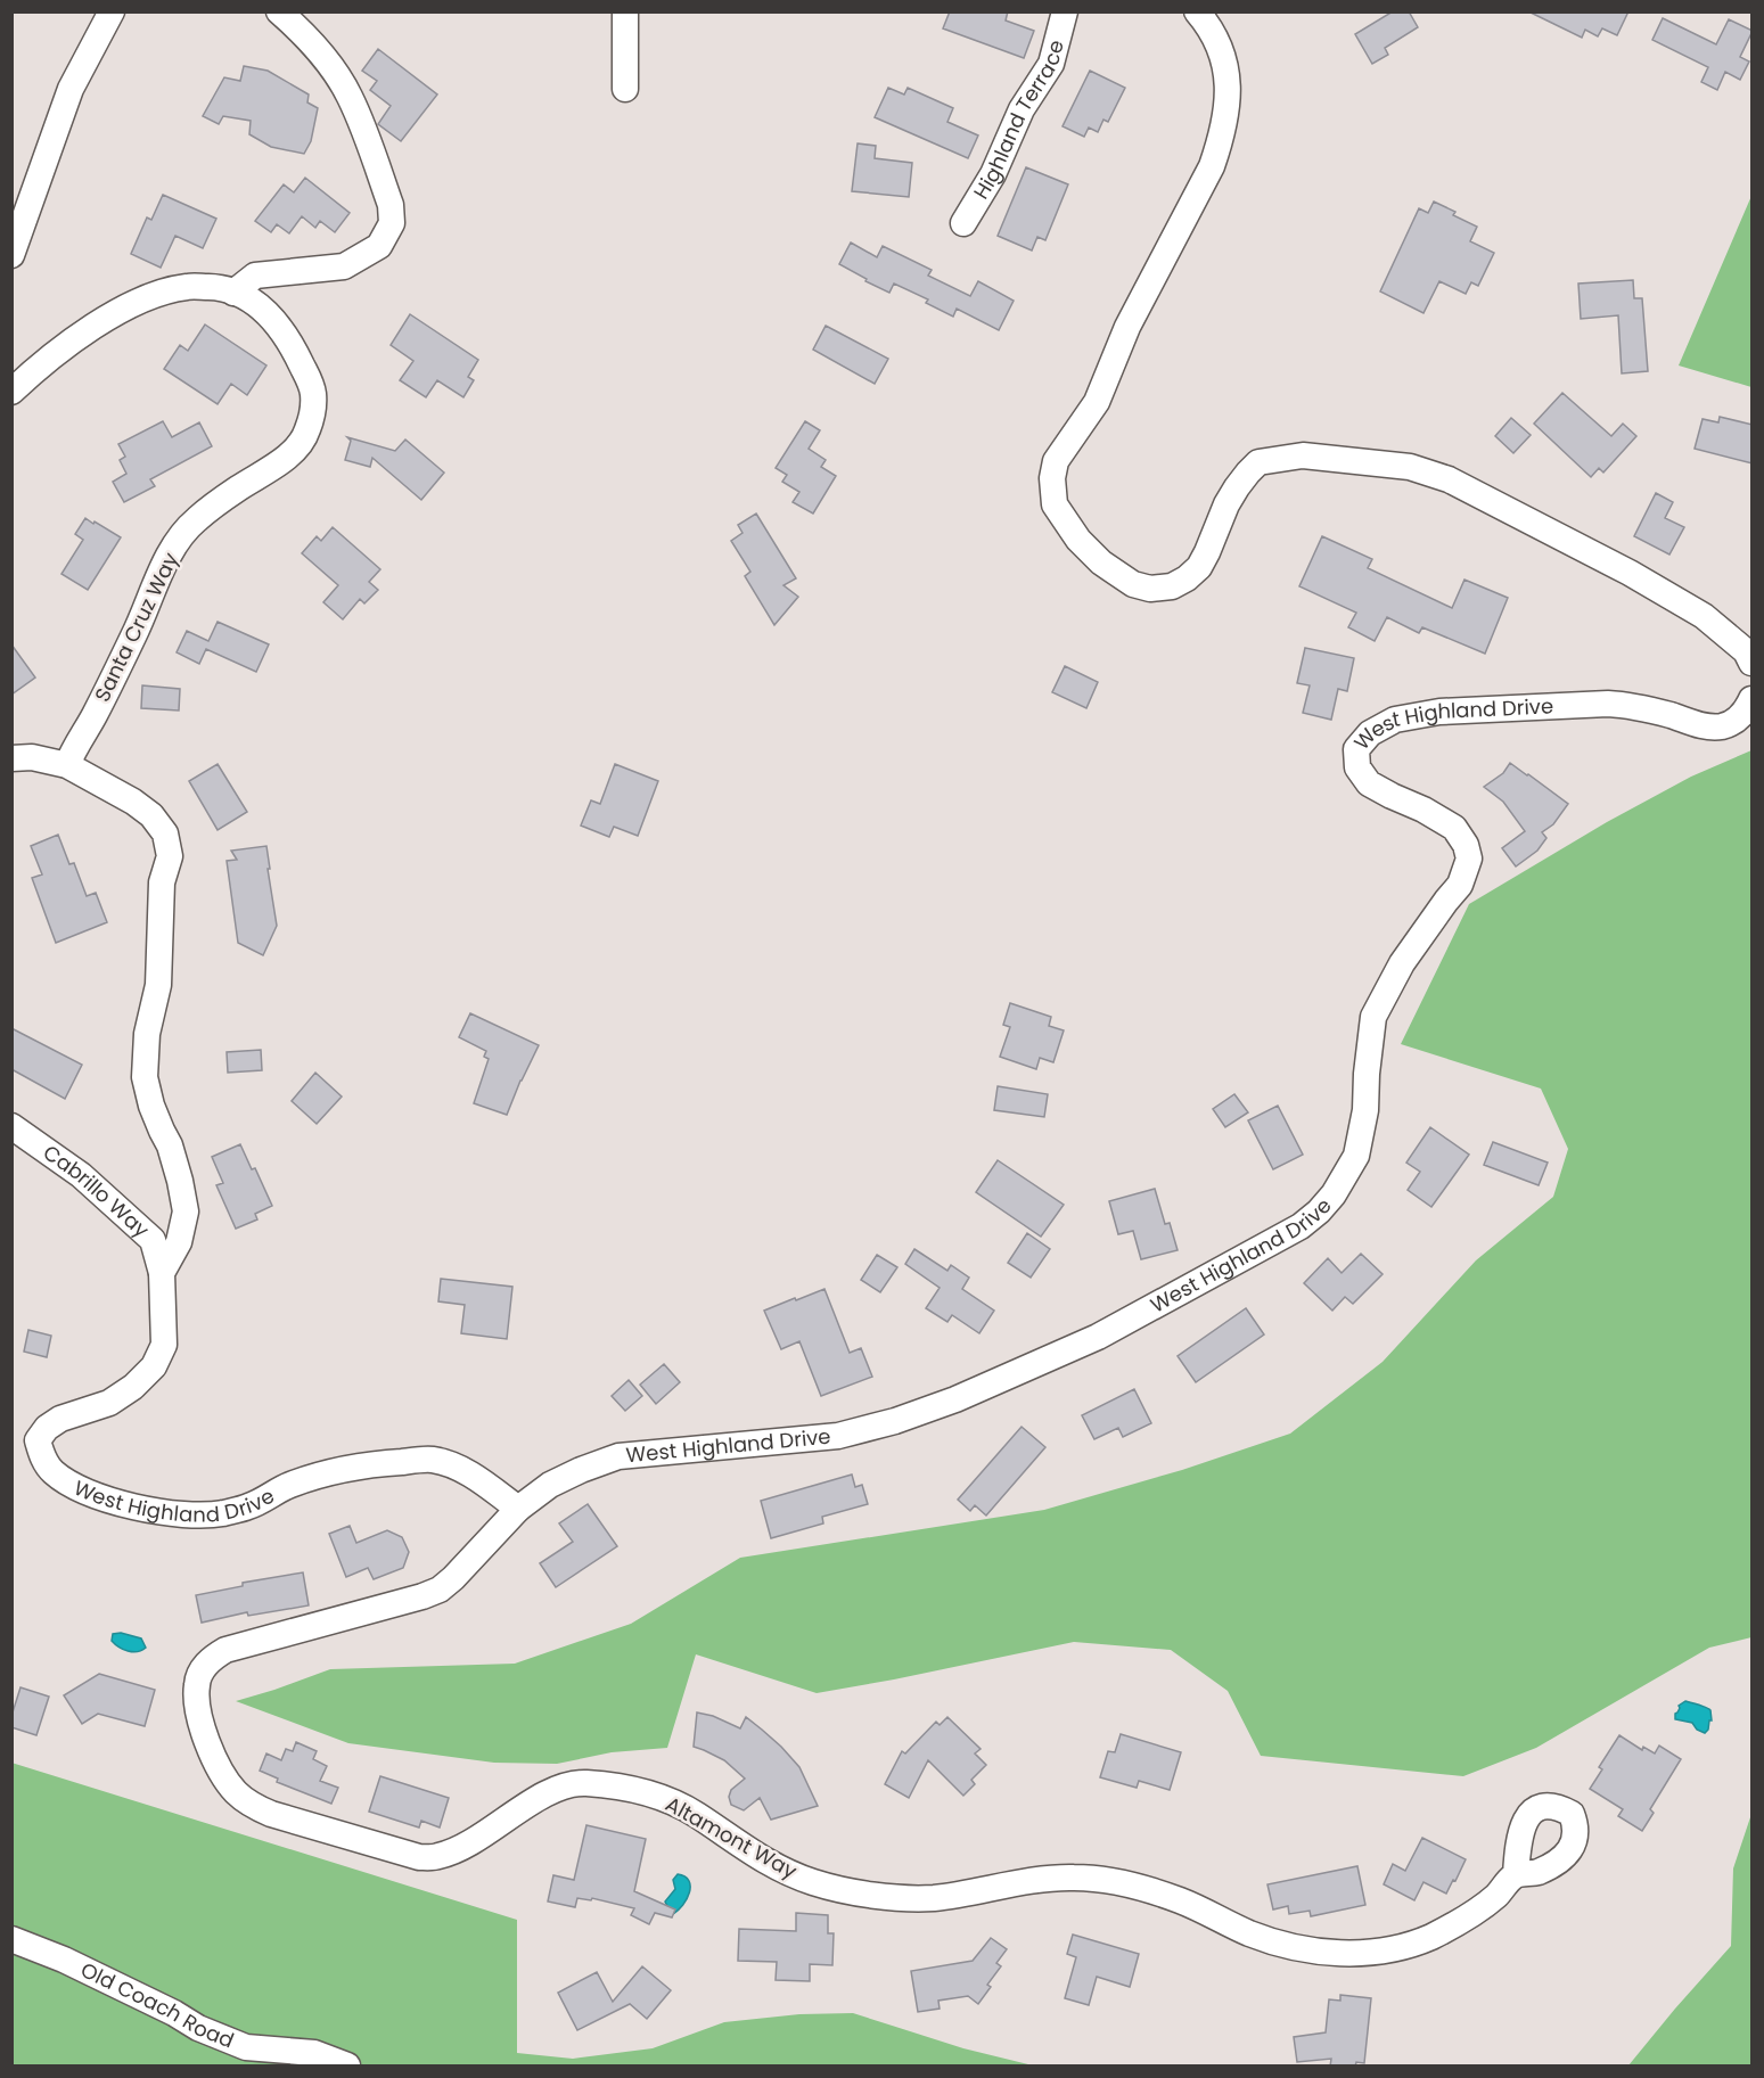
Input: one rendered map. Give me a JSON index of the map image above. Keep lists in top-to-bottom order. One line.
{"streets":{"street":["Highland Terrace","Santa Cruz Way","West Highland Drive","Cabrillo Way","Altamont Way","Old Coach Road"]},"crossings":[["West Highland Drive","Cabrillo Way"],["West Highland Drive","Altamont Way"]]}
